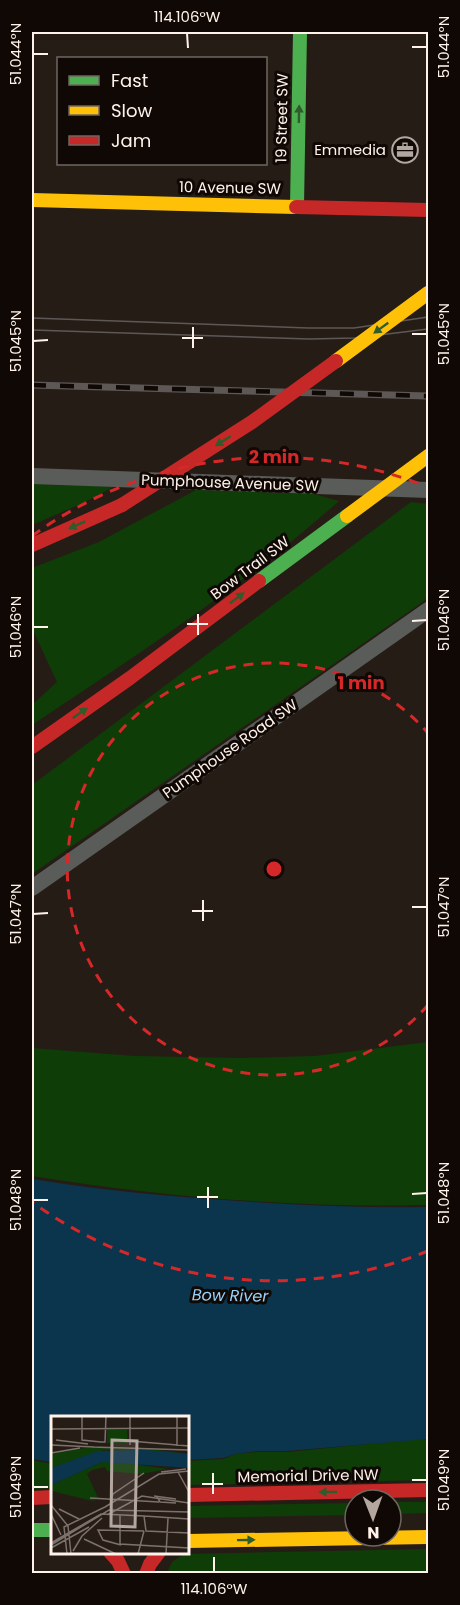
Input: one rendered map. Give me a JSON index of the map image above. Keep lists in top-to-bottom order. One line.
{"streets":{"main road":["19 Street SW","10 Avenue SW","Bow Trail SW","Memorial Drive NW"],"street":["Pumphouse Avenue SW","Pumphouse Road SW"]},"crossings":[["19 Street SW","10 Avenue SW"]],"one_way":["19 Street SW","Bow Trail SW"],"water":["Bow River"],"places":{"office":["Emmedia"]},"legend":["Fast","Slow","Jam"],"north":"bottom","coordinates":["114.106°W","51.044°N","51.045°N","51.046°N","51.047°N","51.048°N","51.049°N"],"rings":["2 min","1 min"]}
